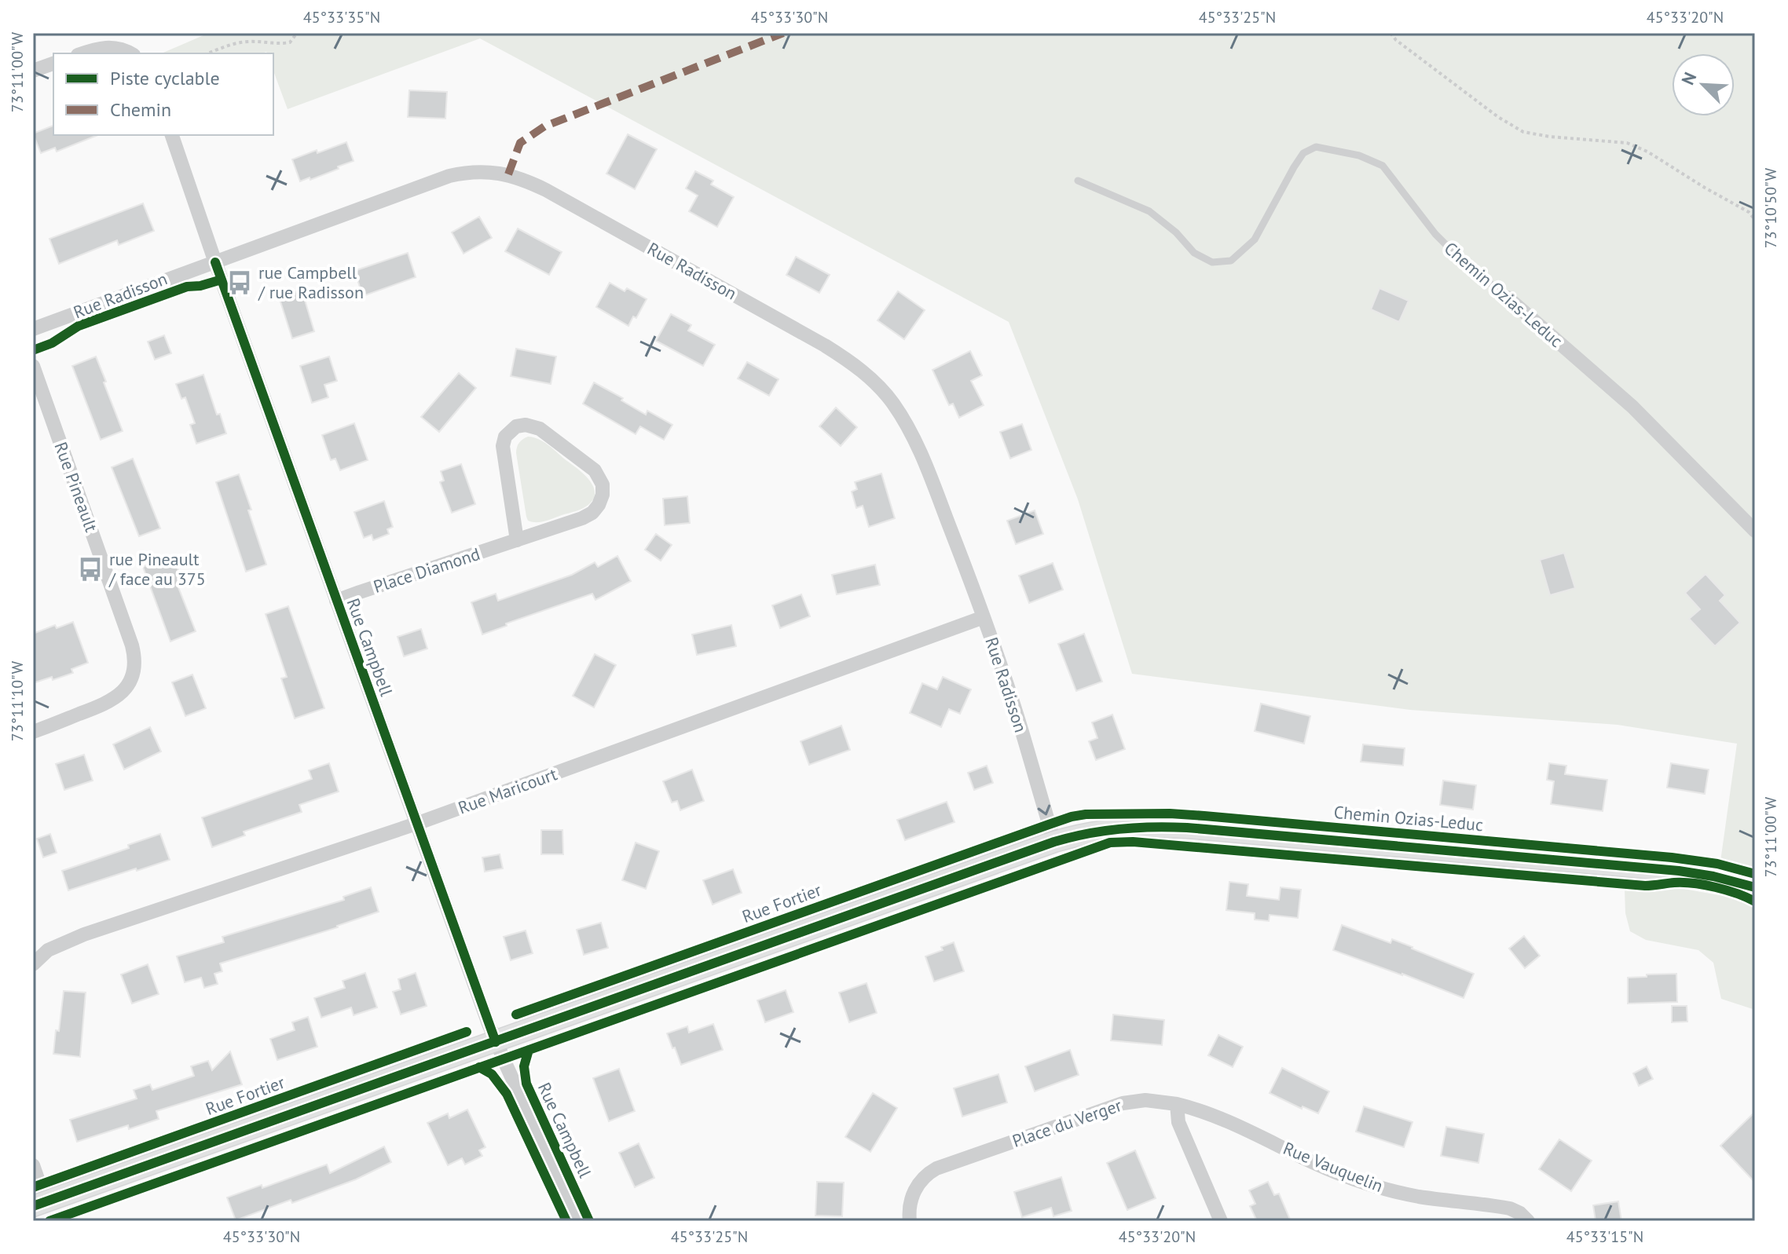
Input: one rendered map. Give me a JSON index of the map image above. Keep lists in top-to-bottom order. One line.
{"streets":{"street":["Rue Radisson","Chemin Ozias-Leduc","Rue Pineault","Place Diamond","Rue Campbell","Rue Maricourt","Rue Fortier","Place du Verger","Rue Vauquelin"]},"crossings":[["Rue Radisson","Rue Campbell"],["Rue Radisson","Rue Maricourt"],["Rue Radisson","Rue Fortier"],["Place Diamond","Rue Campbell"],["Rue Campbell","Rue Maricourt"],["Rue Campbell","Rue Fortier"],["Place du Verger","Rue Vauquelin"]],"places":{"bus stop":["rue Campbell / rue Radisson","rue Pineault / face au 375"]},"legend":["Piste cyclable","Chemin"],"north":"top left","coordinates":["45°33'35\"N","45°33'30\"N","45°33'25\"N","45°33'20\"N","73°11'00\"W","73°10'50\"W","73°11'10\"W","45°33'15\"N"]}
